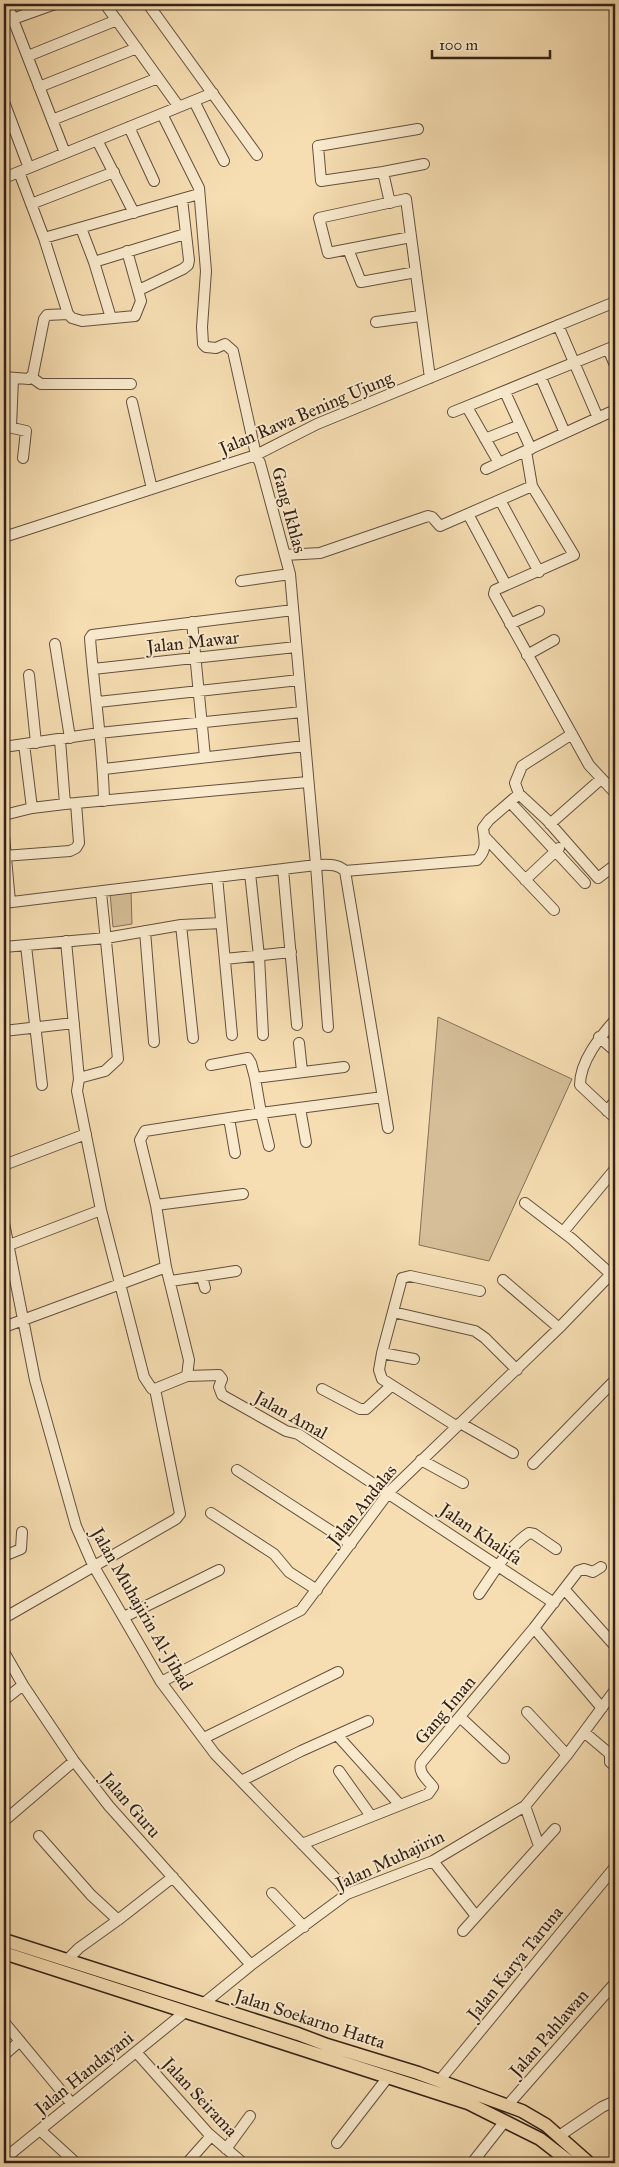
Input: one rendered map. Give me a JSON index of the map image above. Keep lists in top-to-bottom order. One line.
{"streets":{"main road":["Jalan Soekarno Hatta"],"street":["Jalan Rawa Bening Ujung","Gang Ikhlas","Jalan Mawar","Jalan Amal","Jalan Andalas","Jalan Khalifa","Jalan Muhajirin Al-Jihad","Gang Iman","Jalan Guru","Jalan Muhajirin","Jalan Karya Taruna","Jalan Pahlawan","Jalan Handayani","Jalan Seirama"]},"crossings":[["Jalan Rawa Bening Ujung","Gang Ikhlas"],["Gang Ikhlas","Jalan Mawar"],["Jalan Amal","Jalan Andalas"],["Jalan Amal","Jalan Khalifa"],["Jalan Andalas","Jalan Khalifa"],["Jalan Andalas","Jalan Muhajirin Al-Jihad"],["Jalan Khalifa","Gang Iman"],["Jalan Muhajirin Al-Jihad","Gang Iman"],["Jalan Muhajirin Al-Jihad","Jalan Muhajirin"],["Jalan Guru","Jalan Muhajirin"],["Jalan Muhajirin","Jalan Soekarno Hatta"],["Jalan Karya Taruna","Jalan Soekarno Hatta"],["Jalan Soekarno Hatta","Jalan Pahlawan"],["Jalan Soekarno Hatta","Jalan Handayani"],["Jalan Handayani","Jalan Seirama"]],"scale_bar":"100 m"}
